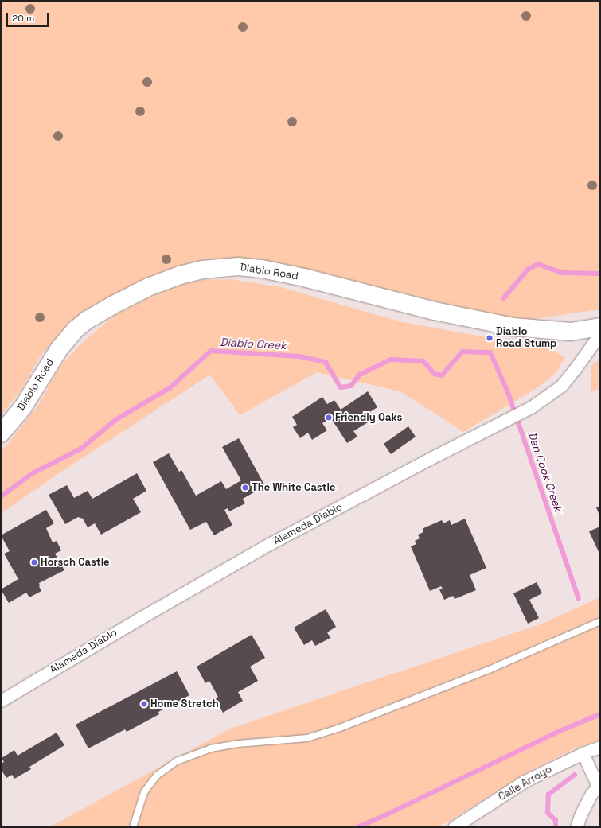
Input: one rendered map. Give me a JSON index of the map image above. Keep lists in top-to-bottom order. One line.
{"streets":{"street":["Diablo Road","Alameda Diablo","Calle Arroyo"]},"water":["Diablo Creek","Dan Cook Creek"],"places":["Diablo Road Stump","Friendly Oaks","The White Castle","Horsch Castle","Home Stretch"],"scale_bar":"20 m"}
